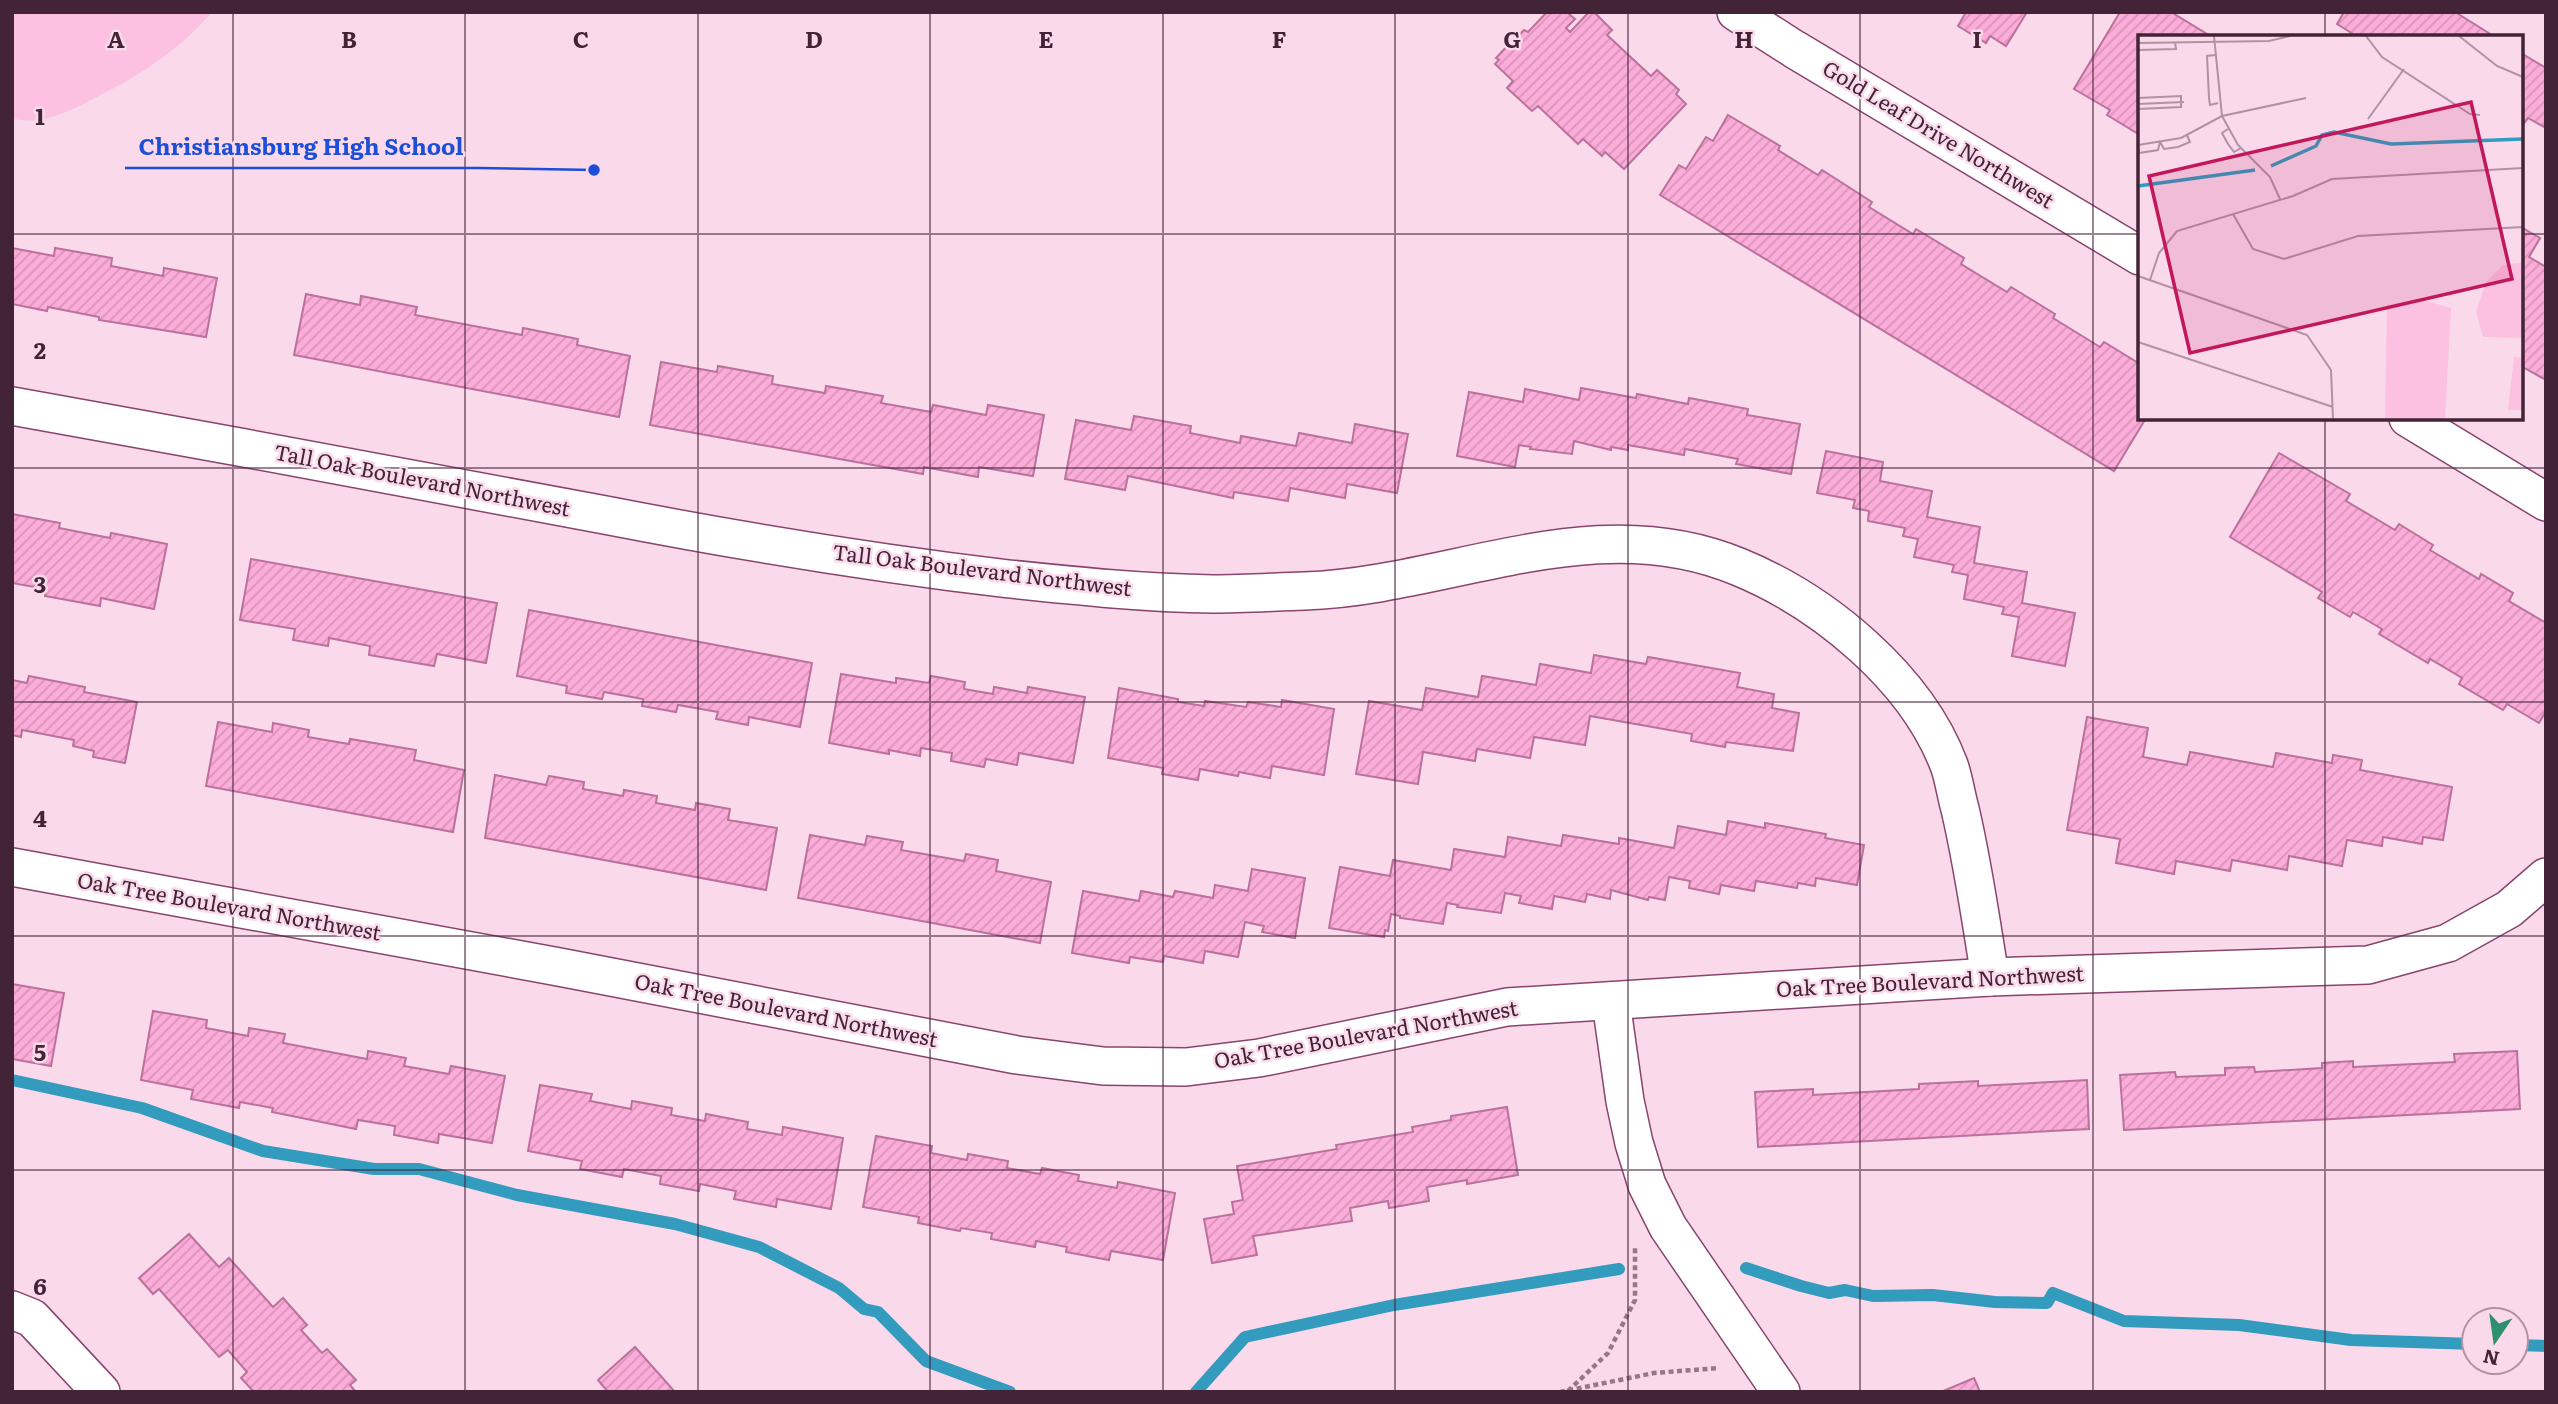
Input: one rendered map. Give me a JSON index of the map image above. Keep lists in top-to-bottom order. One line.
{"streets":{"street":["Gold Leaf Drive Northwest","Tall Oak Boulevard Northwest","Oak Tree Boulevard Northwest"]},"crossings":[["Tall Oak Boulevard Northwest","Oak Tree Boulevard Northwest"]],"places":["Christiansburg High School"],"north":"bottom","grid":{"columns":["A","B","C","D","E","F","G","H","I"],"rows":["1","2","3","4","5","6"]}}
